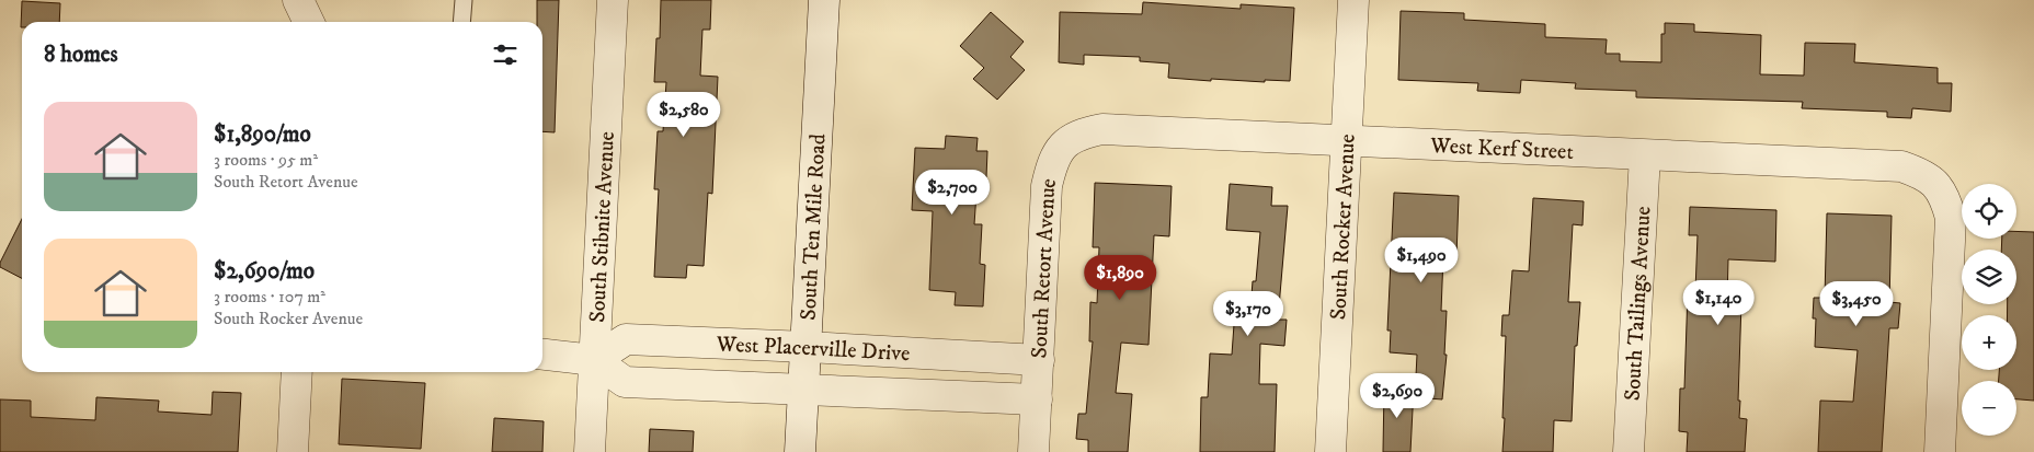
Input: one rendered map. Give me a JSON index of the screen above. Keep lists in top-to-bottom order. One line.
{"streets":{"street":["West Kerf Street","South Stibnite Avenue","South Ten Mile Road","South Rocker Avenue","South Retort Avenue","South Tailings Avenue","West Placerville Drive"]},"crossings":[["West Kerf Street","South Rocker Avenue"],["West Kerf Street","South Retort Avenue"],["West Kerf Street","South Tailings Avenue"],["South Stibnite Avenue","West Placerville Drive"],["South Ten Mile Road","West Placerville Drive"],["South Retort Avenue","West Placerville Drive"]],"page":{"heading":"8 homes","list":[{"name":"$1,890/mo","note":"3 rooms · 95 m² · South Retort Avenue"},{"name":"$2,690/mo","note":"3 rooms · 107 m² · South Rocker Avenue"}],"price":["$2,580","$2,700","$1,490","$1,890","$1,140","$3,450","$3,170","$2,690"],"map_buttons":["+","−"]}}
